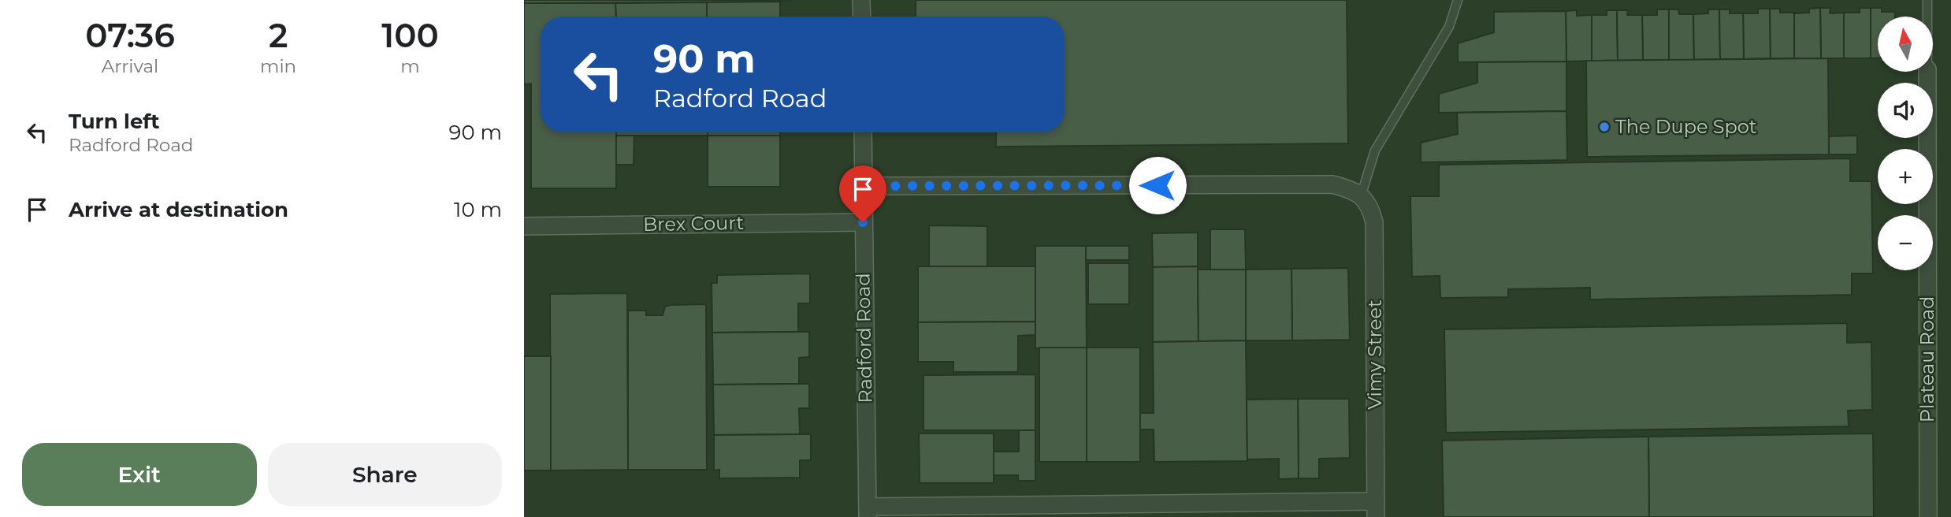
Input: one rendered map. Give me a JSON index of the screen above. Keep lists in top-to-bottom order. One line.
{"streets":{"street":["Brex Court","Radford Road","Vimy Street","Plateau Road"]},"crossings":[["Brex Court","Radford Road"]],"places":["The Dupe Spot"],"north":"top","page":{"eta":["07:36","Arrival","2","min","100","m"],"map_buttons":["+","−"],"turn":["90 m","Radford Road"],"list":[{"name":"Turn left","note":"Radford Road","value":"90 m"},{"name":"Arrive at destination","value":"10 m"}],"buttons":["Exit","Share"]}}
